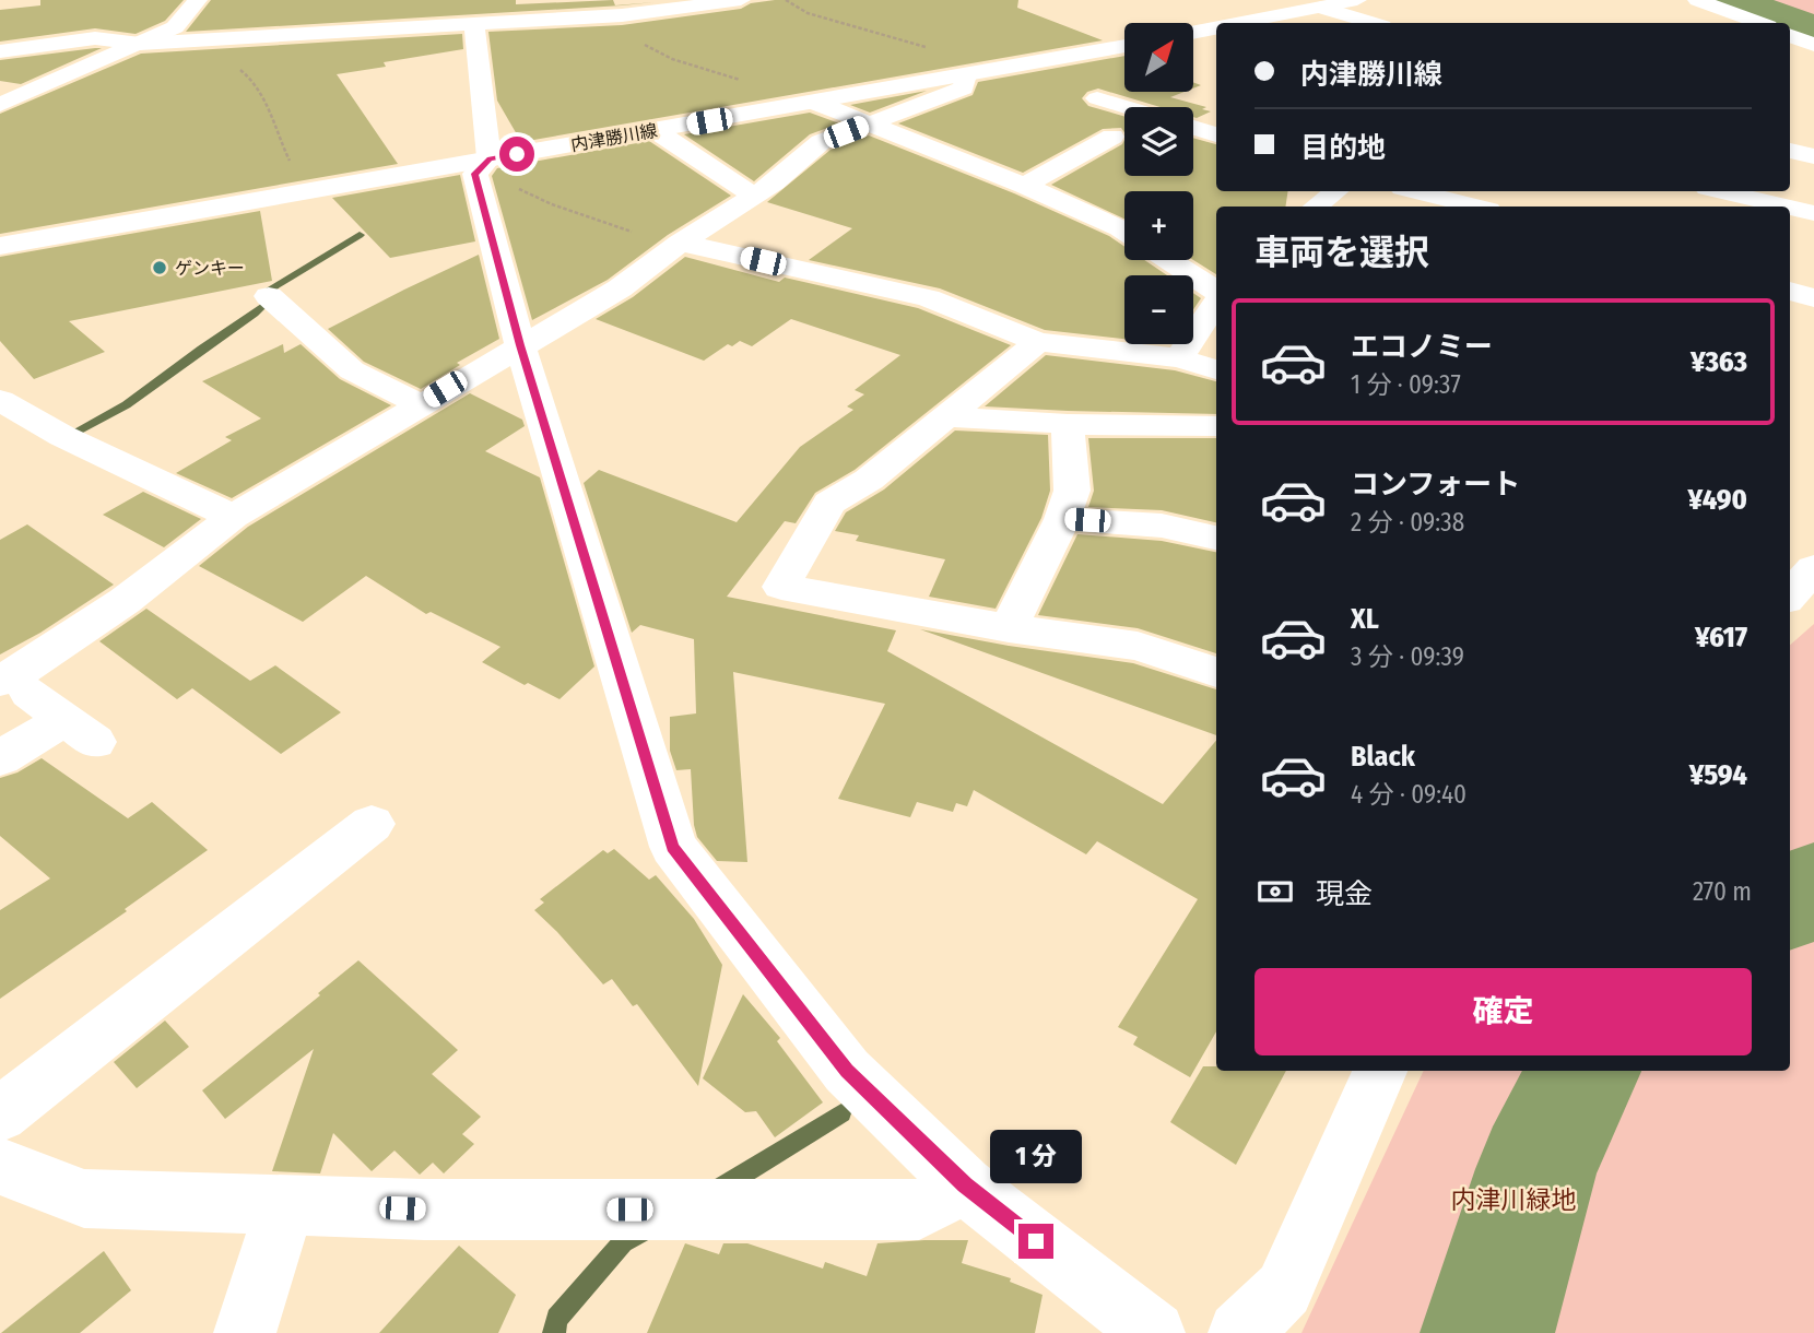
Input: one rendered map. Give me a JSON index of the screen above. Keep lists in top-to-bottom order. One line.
{"streets":{"street":["内津勝川線"]},"parks":["内津川緑地"],"places":["ゲンキー"],"north":"top right","page":{"map_buttons":["+","−"],"banner":["内津勝川線","目的地"],"heading":"車両を選択","list":[{"name":"エコノミー","note":"1 分 · 09:37","value":"¥363"},{"name":"コンフォート","note":"2 分 · 09:38","value":"¥490"},{"name":"XL","note":"3 分 · 09:39","value":"¥617"},{"name":"Black","note":"4 分 · 09:40","value":"¥594"}],"pay":["現金","270 m"],"buttons":"確定","bubble":"1 分"}}
